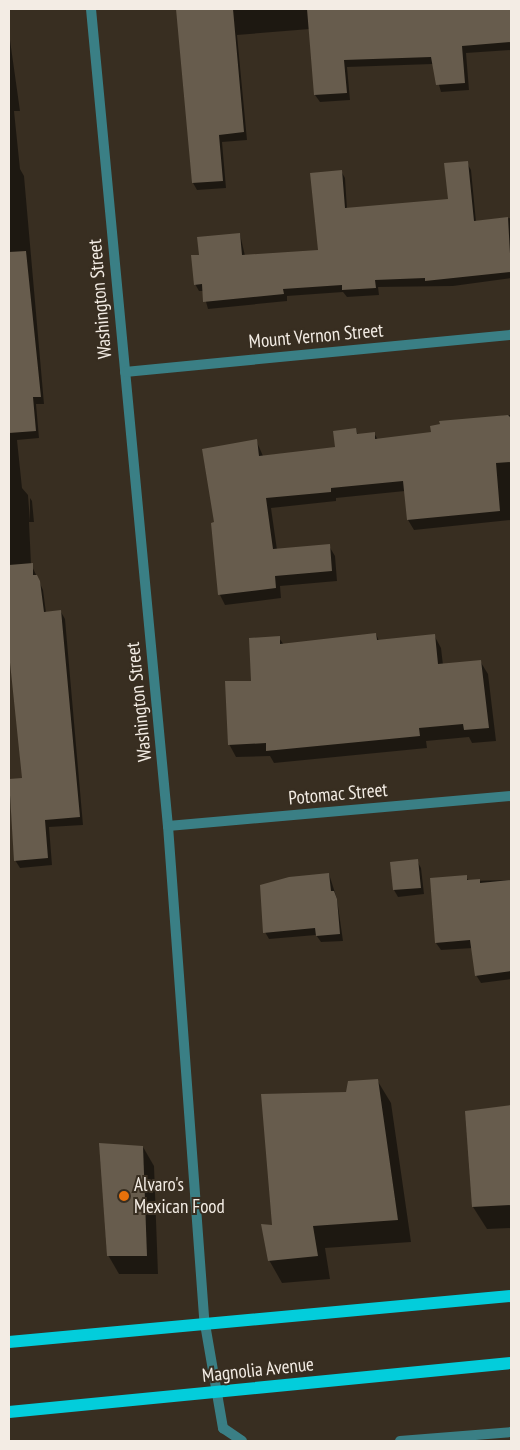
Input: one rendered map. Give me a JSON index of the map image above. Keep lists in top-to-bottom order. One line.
{"streets":{"main road":["Magnolia Avenue"],"street":["Washington Street","Mount Vernon Street","Potomac Street"]},"crossings":[["Washington Street","Mount Vernon Street"],["Washington Street","Potomac Street"],["Washington Street","Magnolia Avenue"]],"places":["Alvaro's Mexican Food"]}
